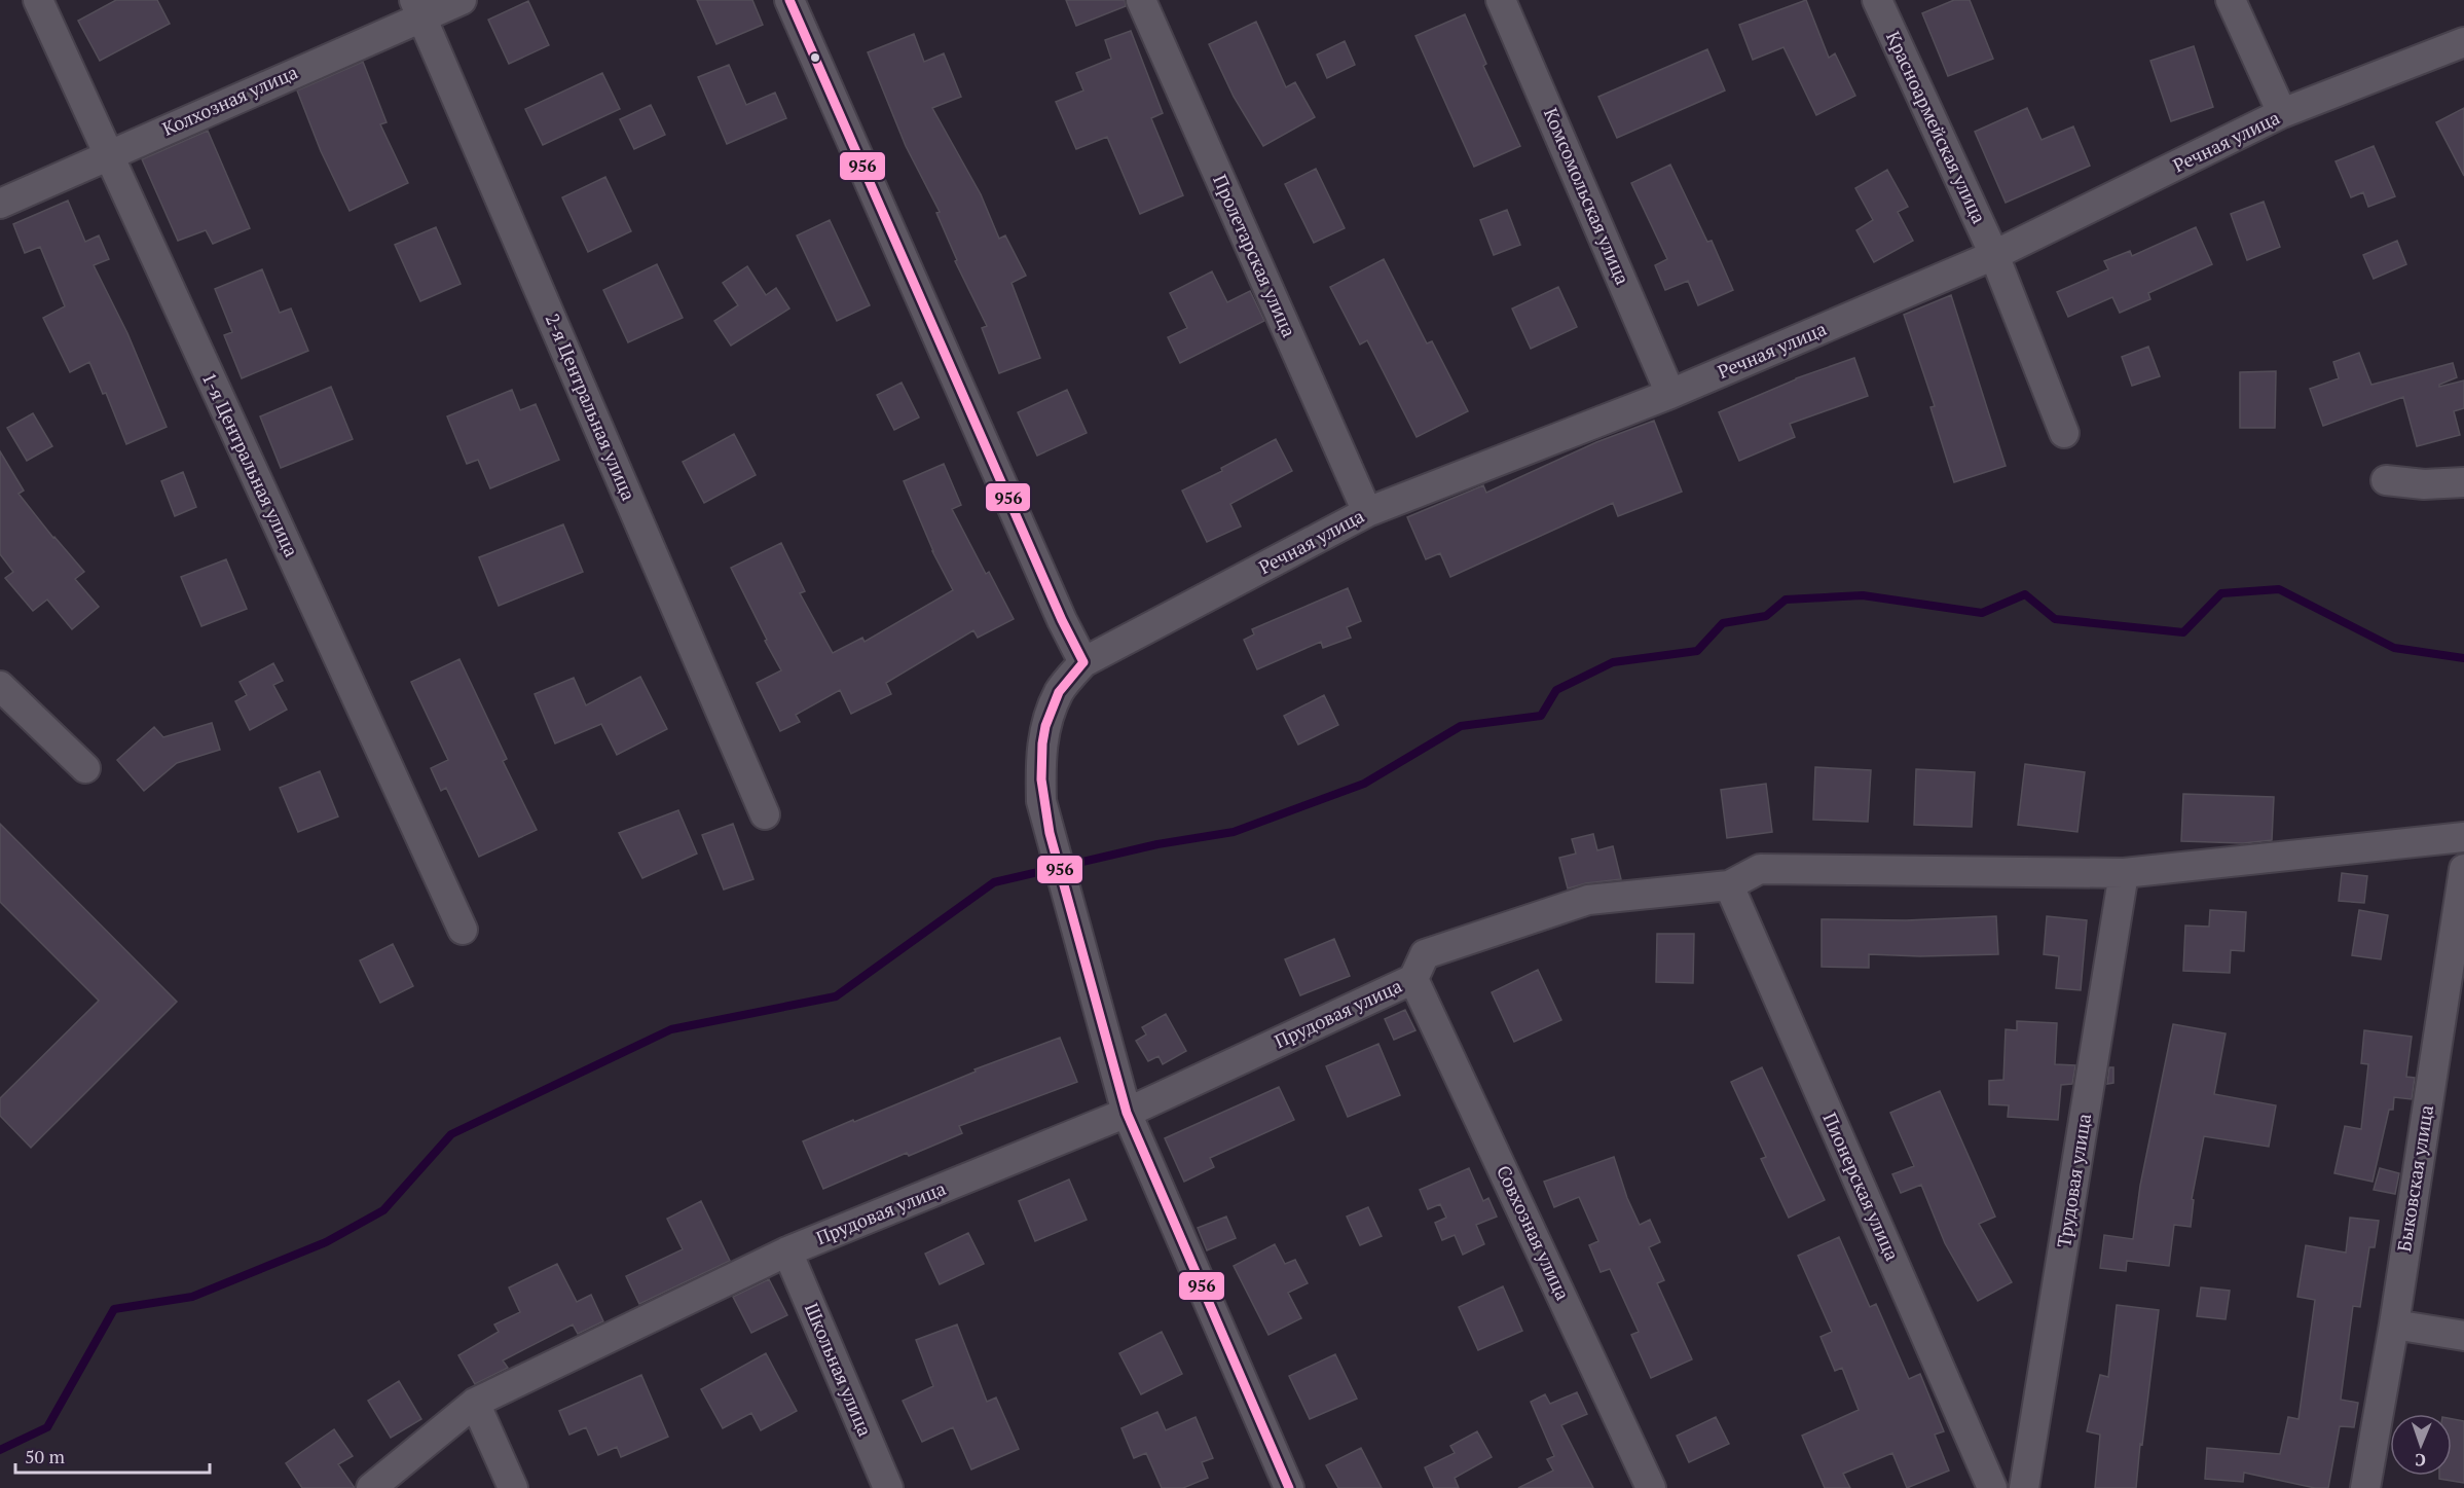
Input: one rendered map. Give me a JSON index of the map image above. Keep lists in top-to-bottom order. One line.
{"streets":{"street":["Колхозная улица","Красноармейская улица","Речная улица","Комсомольская улица","Пролетарская улица","2-я Центральная улица","1-я Центральная улица","Прудовая улица","Быковская улица","Трудовая улица","Пионерская улица","Совхозная улица","Школьная улица"]},"crossings":[["Колхозная улица","2-я Центральная улица"],["Колхозная улица","1-я Центральная улица"],["Красноармейская улица","Речная улица"],["Речная улица","Комсомольская улица"],["Речная улица","Пролетарская улица"],["Прудовая улица","Совхозная улица"],["Прудовая улица","Школьная улица"]],"lines":["transit line 956"],"scale_bar":"50 m","north":"bottom"}
